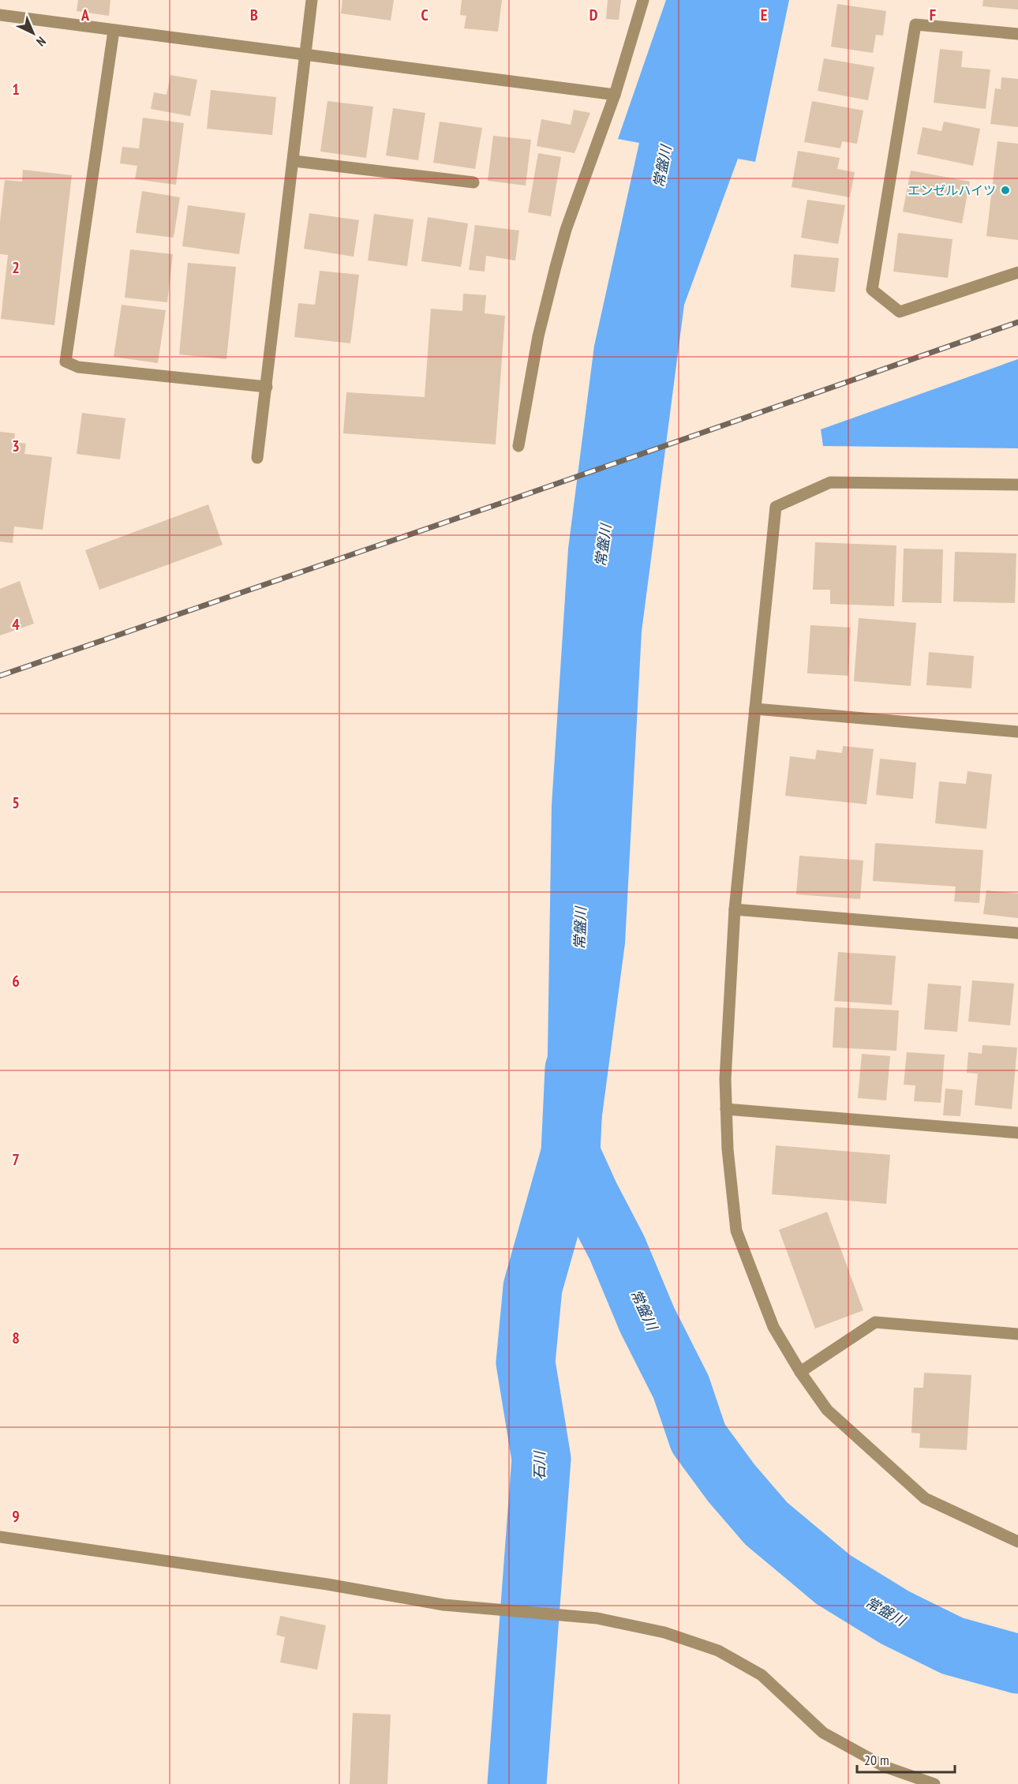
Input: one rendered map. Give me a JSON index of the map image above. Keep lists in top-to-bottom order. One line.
{"water":["常盤川","石川"],"places":["エンゼルハイツ"],"scale_bar":"20 m","north":"bottom right","grid":{"columns":["A","B","C","D","E","F"],"rows":["1","2","3","4","5","6","7","8","9"]}}
